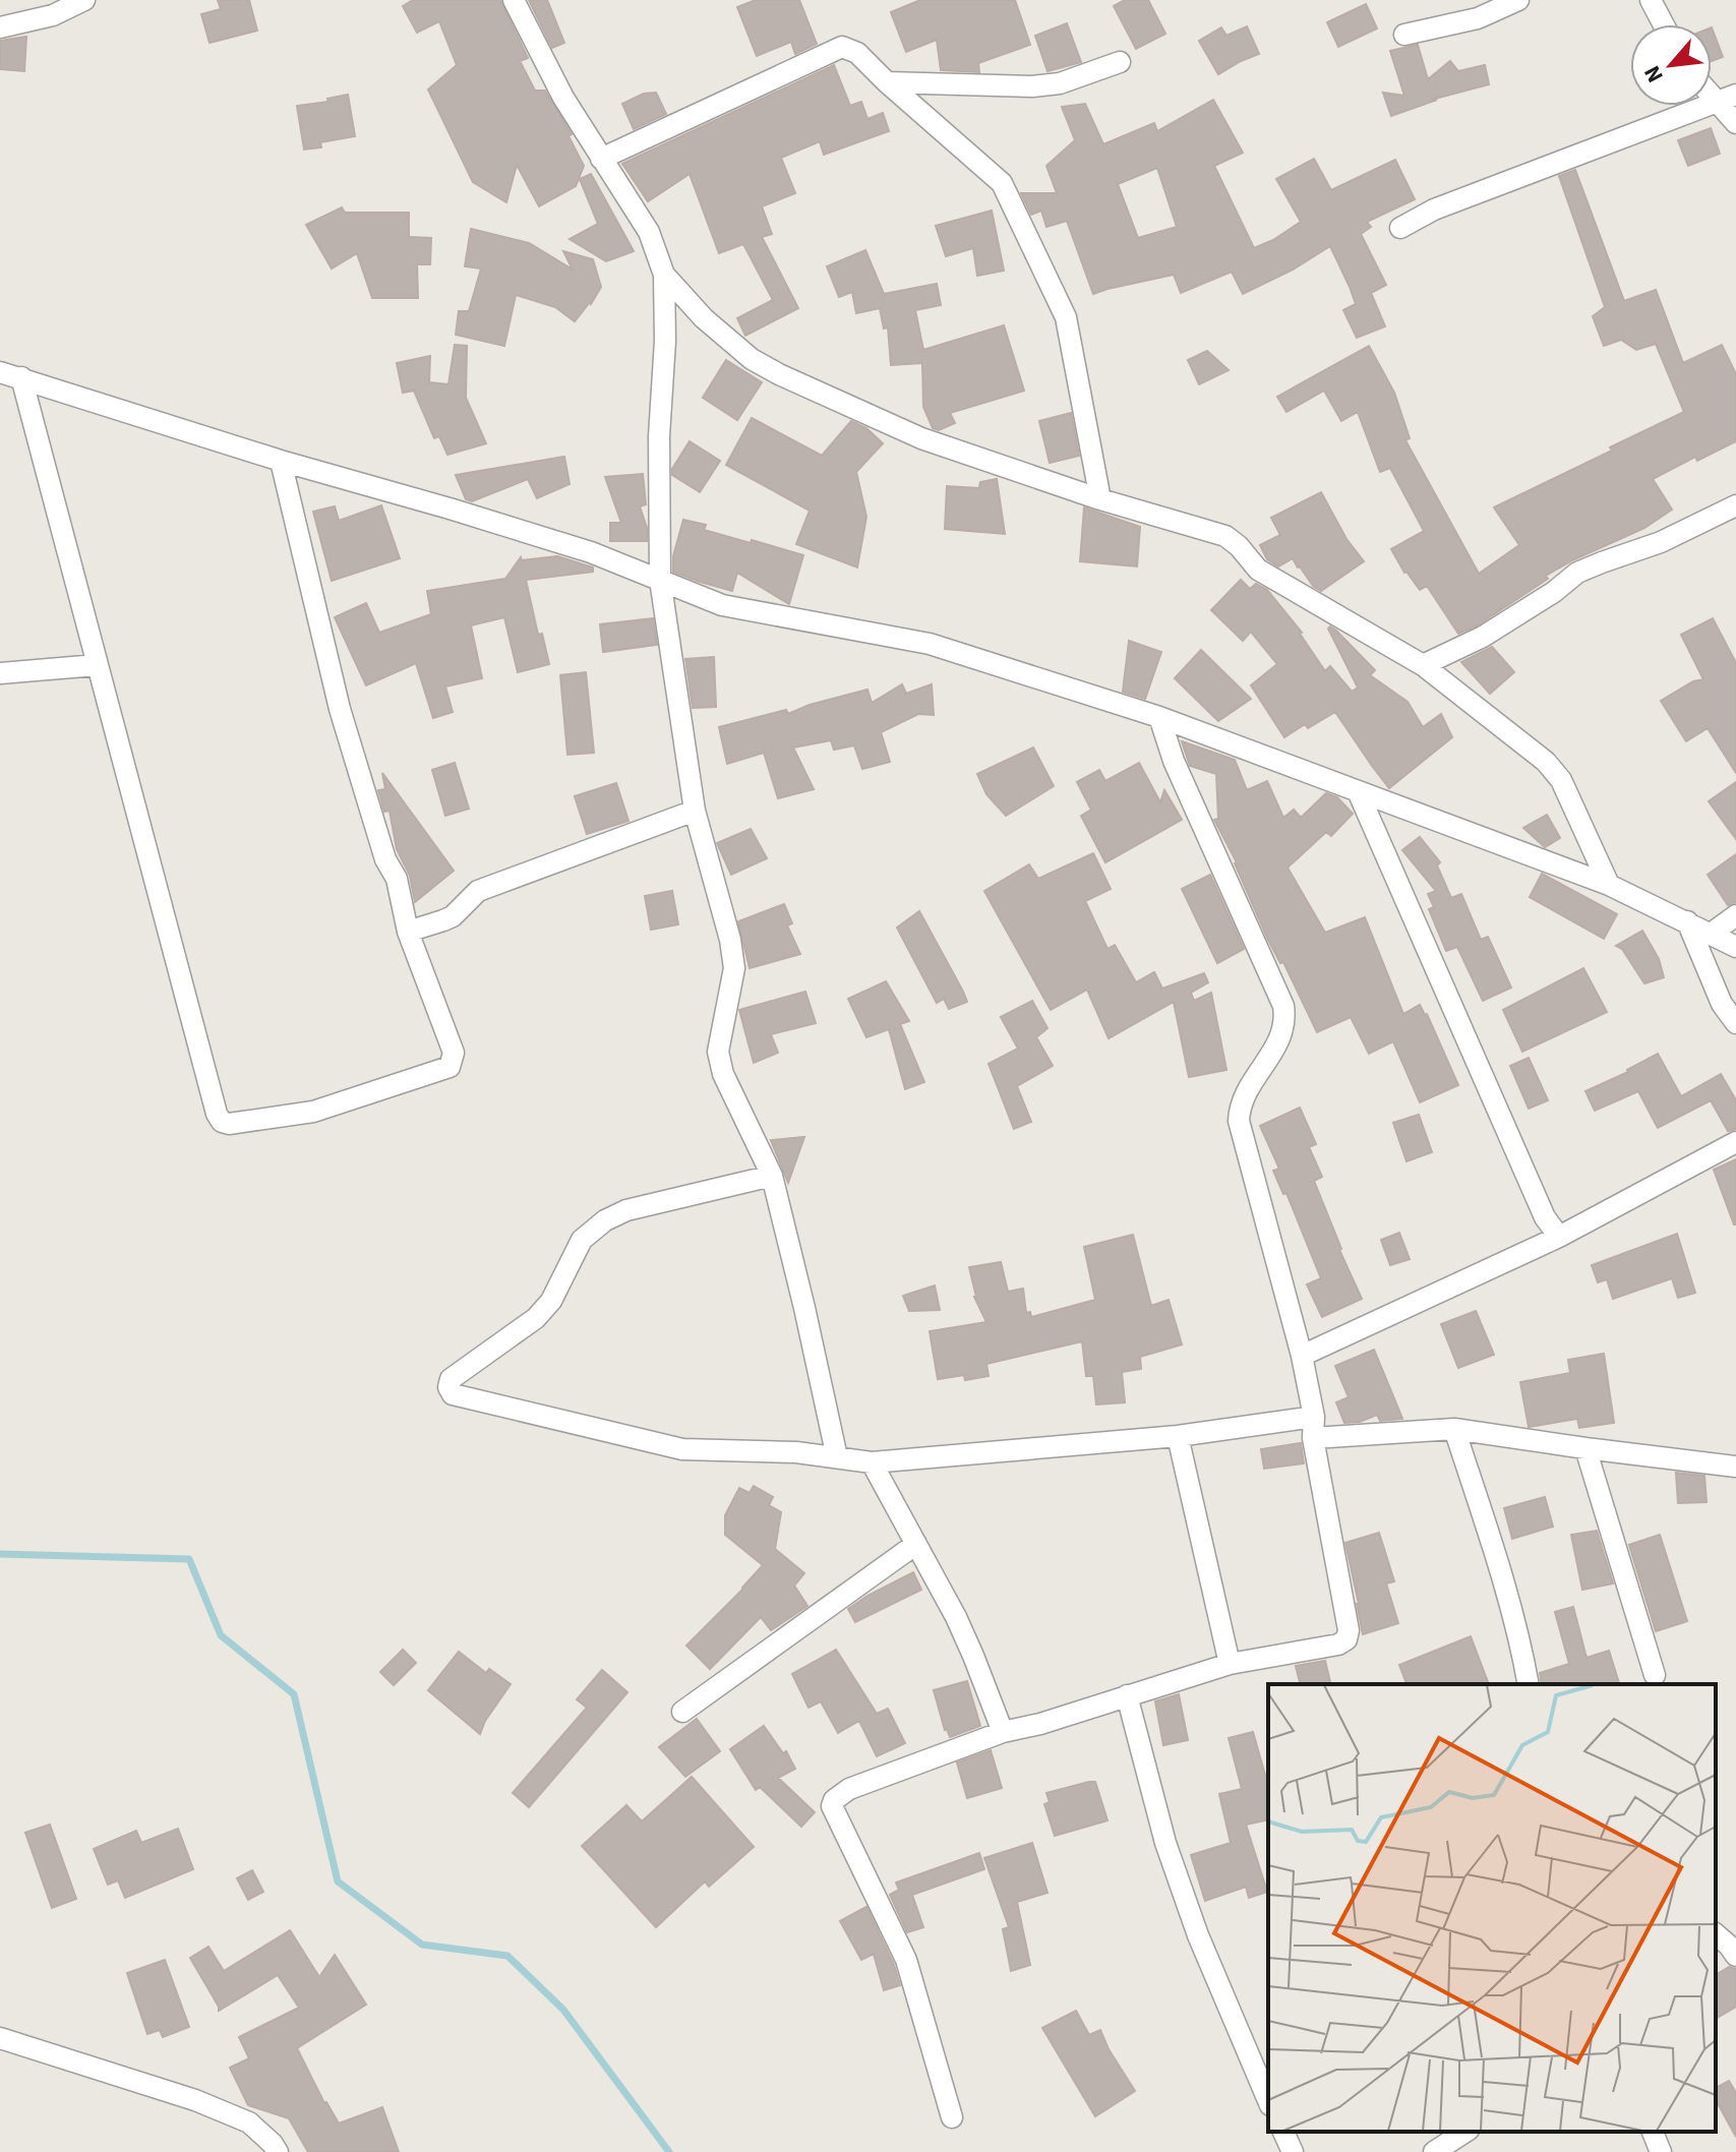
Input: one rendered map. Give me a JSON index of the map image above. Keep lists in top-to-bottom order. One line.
{"north":"bottom left"}
